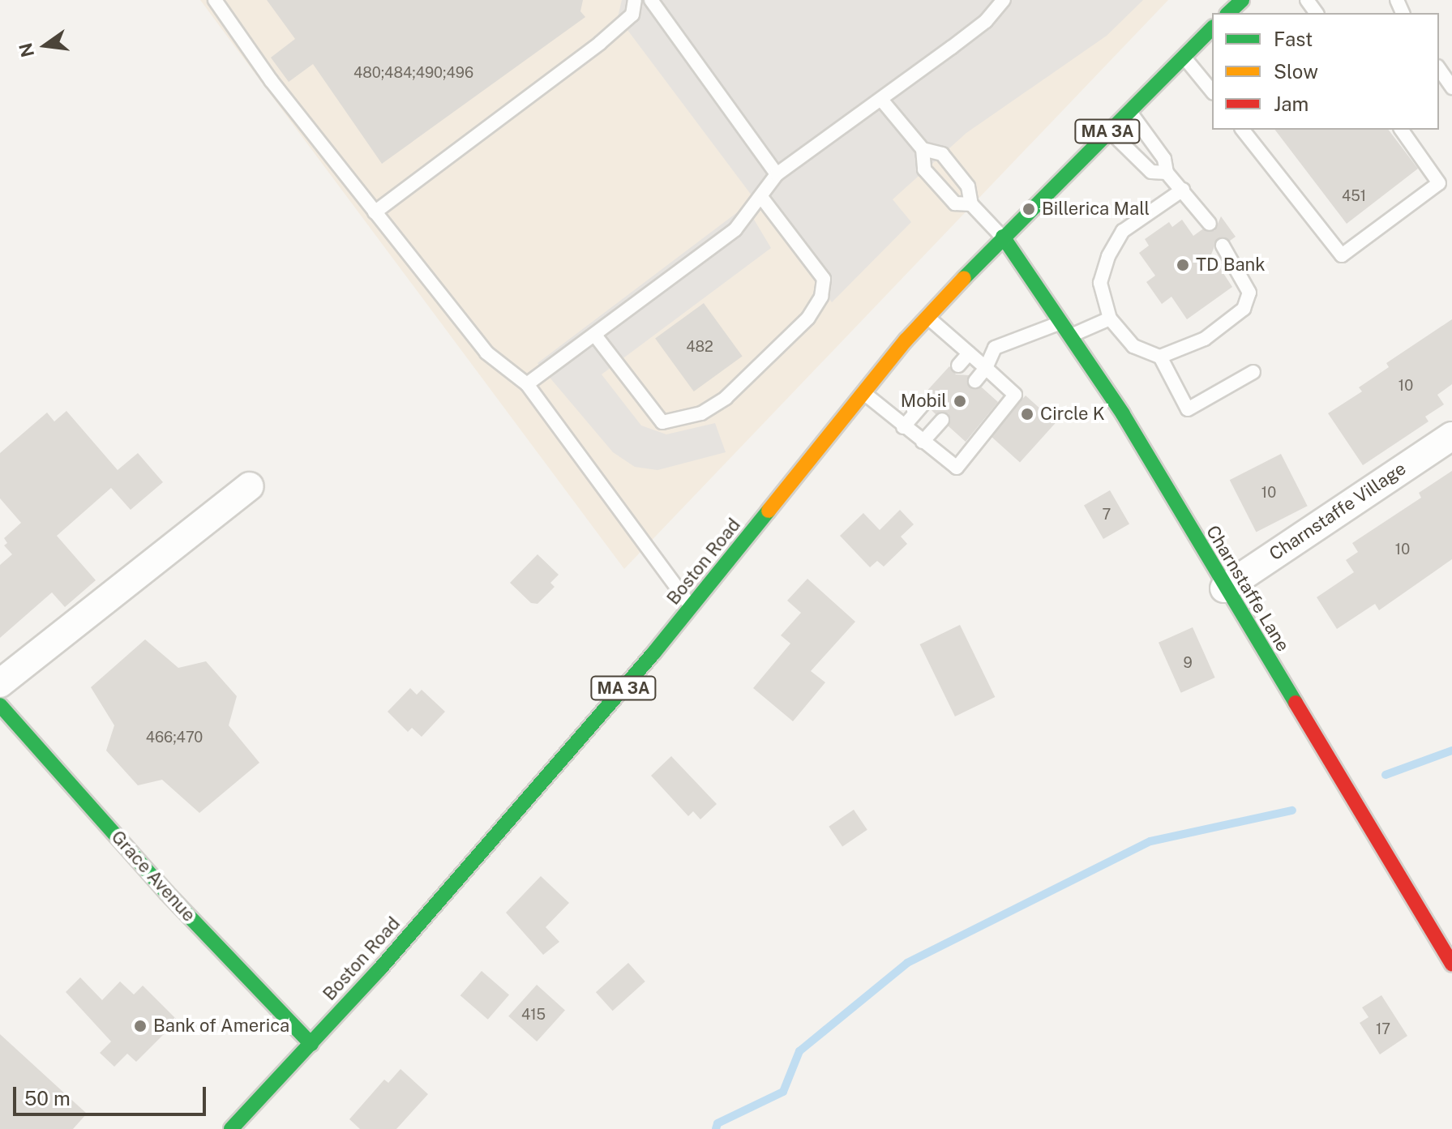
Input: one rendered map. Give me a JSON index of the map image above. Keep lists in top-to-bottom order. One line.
{"streets":{"main road":["MA 3A","Boston Road","Charnstaffe Lane","Grace Avenue"],"street":["Charnstaffe Village"]},"crossings":[["Charnstaffe Village","Charnstaffe Lane"],["Boston Road","Charnstaffe Lane"],["Boston Road","Grace Avenue"]],"places":["Billerica Mall","TD Bank","Mobil","Circle K","Bank of America"],"house_numbers":["480;484;490;496","451","482","10","10","7","10","9","466;470","415","17"],"legend":["Fast","Slow","Jam"],"scale_bar":"50 m","north":"left"}
